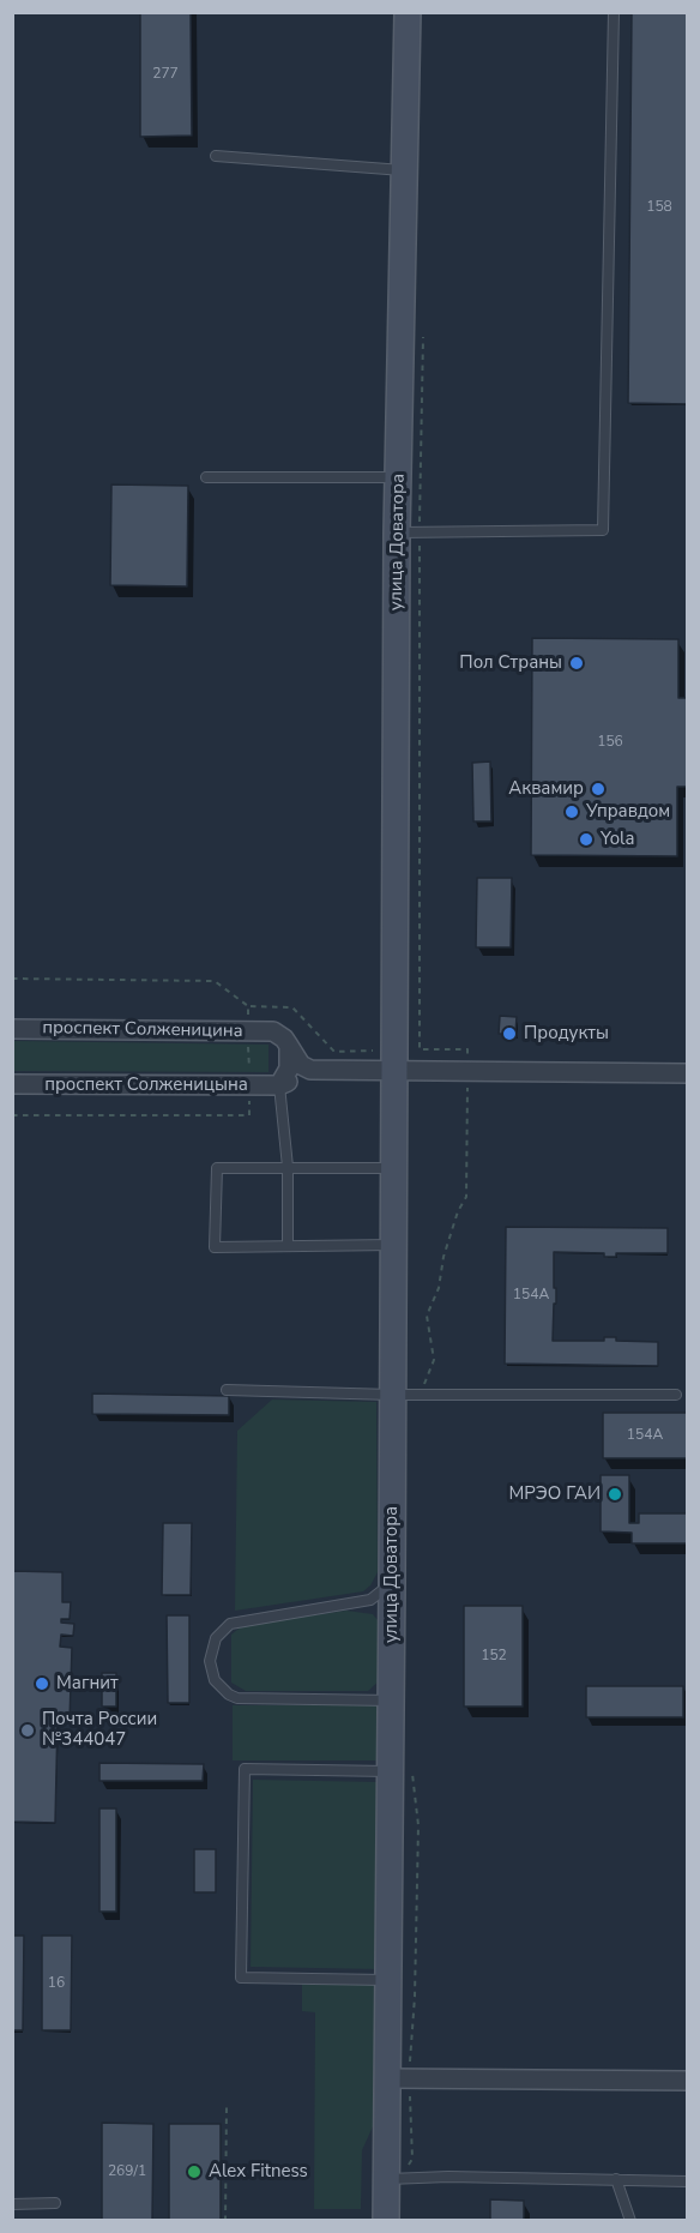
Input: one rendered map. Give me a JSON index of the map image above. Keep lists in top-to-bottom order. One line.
{"streets":{"street":["улица Доватора","проспект Солженицина","проспект Солженицына"]},"crossings":[["улица Доватора","проспект Солженицына"]],"places":["Пол Страны","Аквамир","Управдом","Yola","Продукты","МРЭО ГАИ","Магнит","Почта России №344047","Alex Fitness"],"house_numbers":["277","158","156","154А","154А","152","16","269/1"]}
